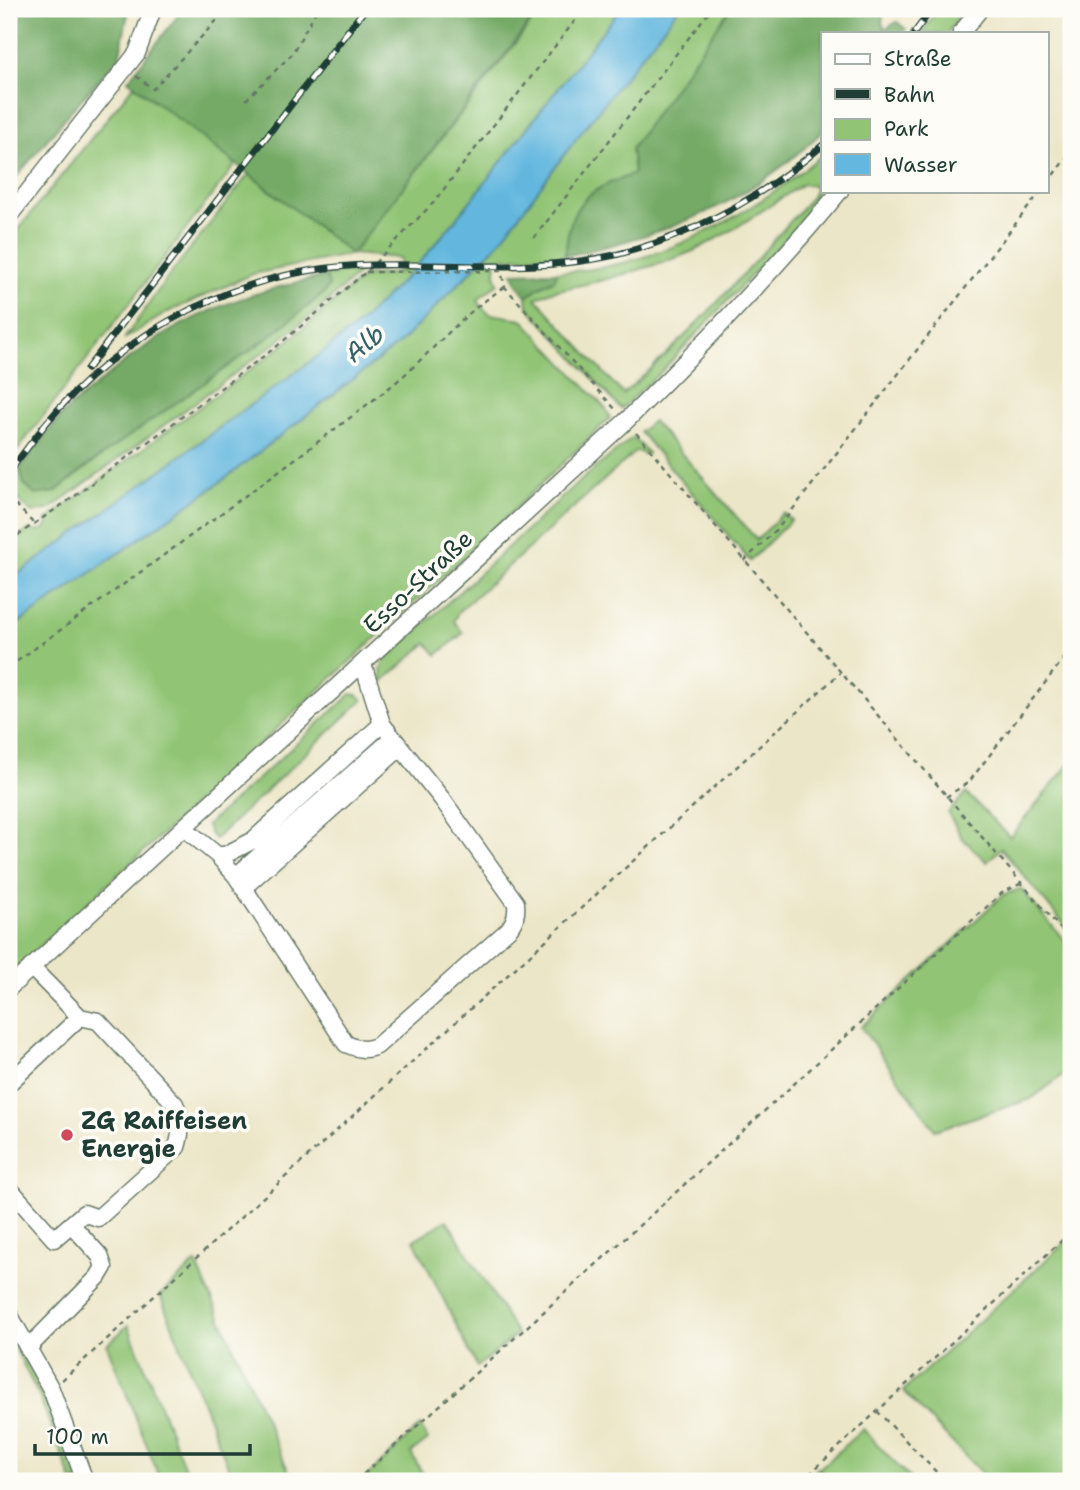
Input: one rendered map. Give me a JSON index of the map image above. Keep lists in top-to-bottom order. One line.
{"streets":{"street":["Esso-Straße"]},"water":["Alb"],"places":["ZG Raiffeisen Energie"],"legend":["Straße","Bahn","Park","Wasser"],"scale_bar":"100 m"}
